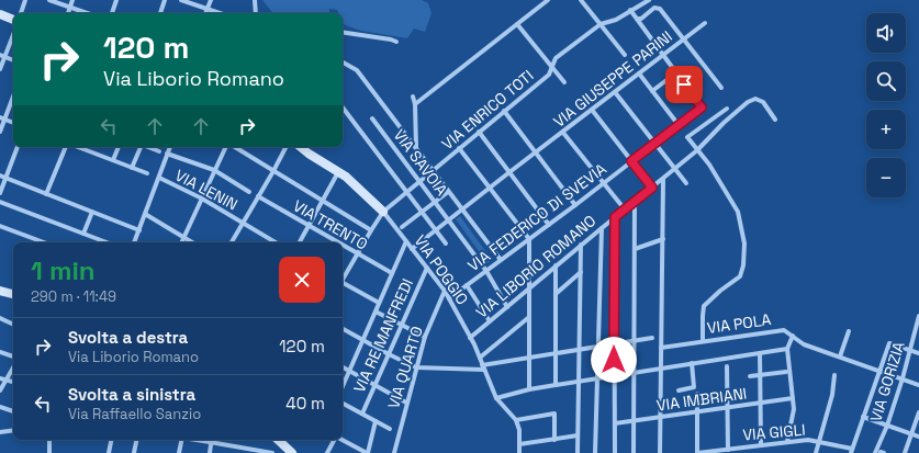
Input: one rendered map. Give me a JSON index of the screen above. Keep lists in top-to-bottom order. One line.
{"streets":{"street":["VIA GIUSEPPE PARINI","VIA ENRICO TOTI","VIA SAVOIA","VIA LENIN","VIA FEDERICO DI SVEVIA","VIA TRENTO","VIA LIBORIO ROMANO","VIA POGGIO","VIA POLA","VIA RE MANFREDI","VIA QUARTO","VIA GORIZIA","VIA IMBRIANI","VIA GIGLI"]},"crossings":[["VIA GIUSEPPE PARINI","VIA SAVOIA"],["VIA GIUSEPPE PARINI","VIA POGGIO"],["VIA ENRICO TOTI","VIA SAVOIA"],["VIA ENRICO TOTI","VIA TRENTO"],["VIA ENRICO TOTI","VIA POGGIO"],["VIA SAVOIA","VIA FEDERICO DI SVEVIA"],["VIA FEDERICO DI SVEVIA","VIA POGGIO"],["VIA LIBORIO ROMANO","VIA POGGIO"],["VIA POGGIO","VIA RE MANFREDI"],["VIA POGGIO","VIA QUARTO"],["VIA POLA","VIA GORIZIA"]],"page":{"map_buttons":["+","−"],"turn":["120 m","Via Liborio Romano"],"heading":["1 min","290 m · 11:49"],"list":[{"name":"Svolta a destra","note":"Via Liborio Romano","value":"120 m"},{"name":"Svolta a sinistra","note":"Via Raffaello Sanzio","value":"40 m"}]}}
